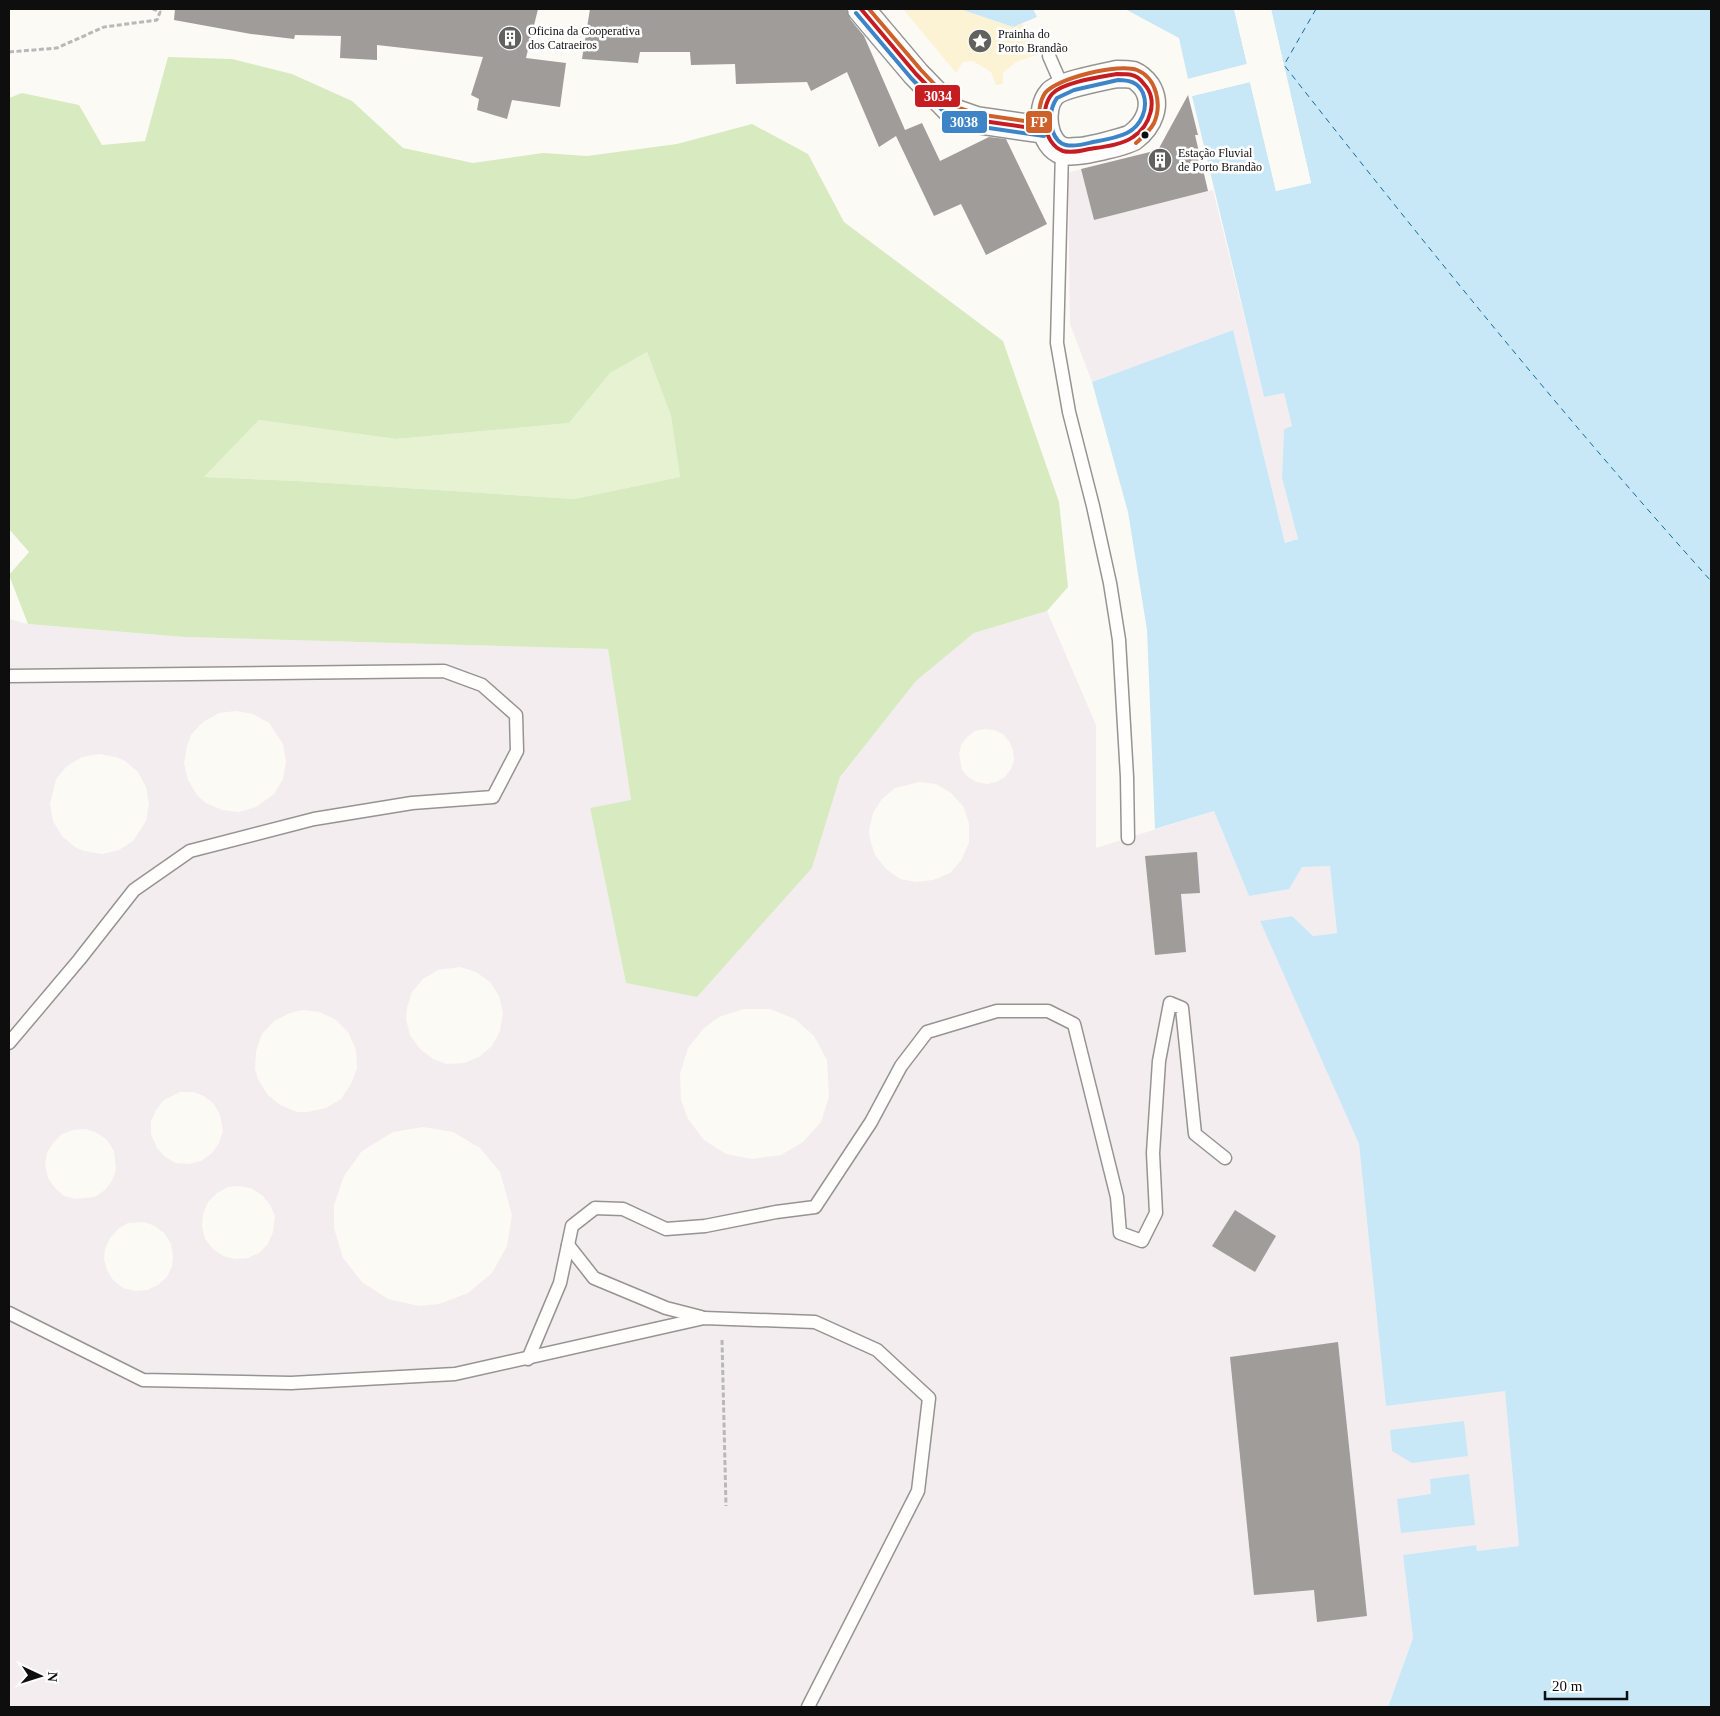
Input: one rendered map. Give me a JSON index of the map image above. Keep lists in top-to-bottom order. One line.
{"places":{"building":["Oficina da Cooperativa dos Catraeiros","Estação Fluvial de Porto Brandão"],"place":["Prainha do Porto Brandão"]},"lines":["transit line 3034","transit line FP","transit line 3038"],"scale_bar":"20 m","north":"right"}
